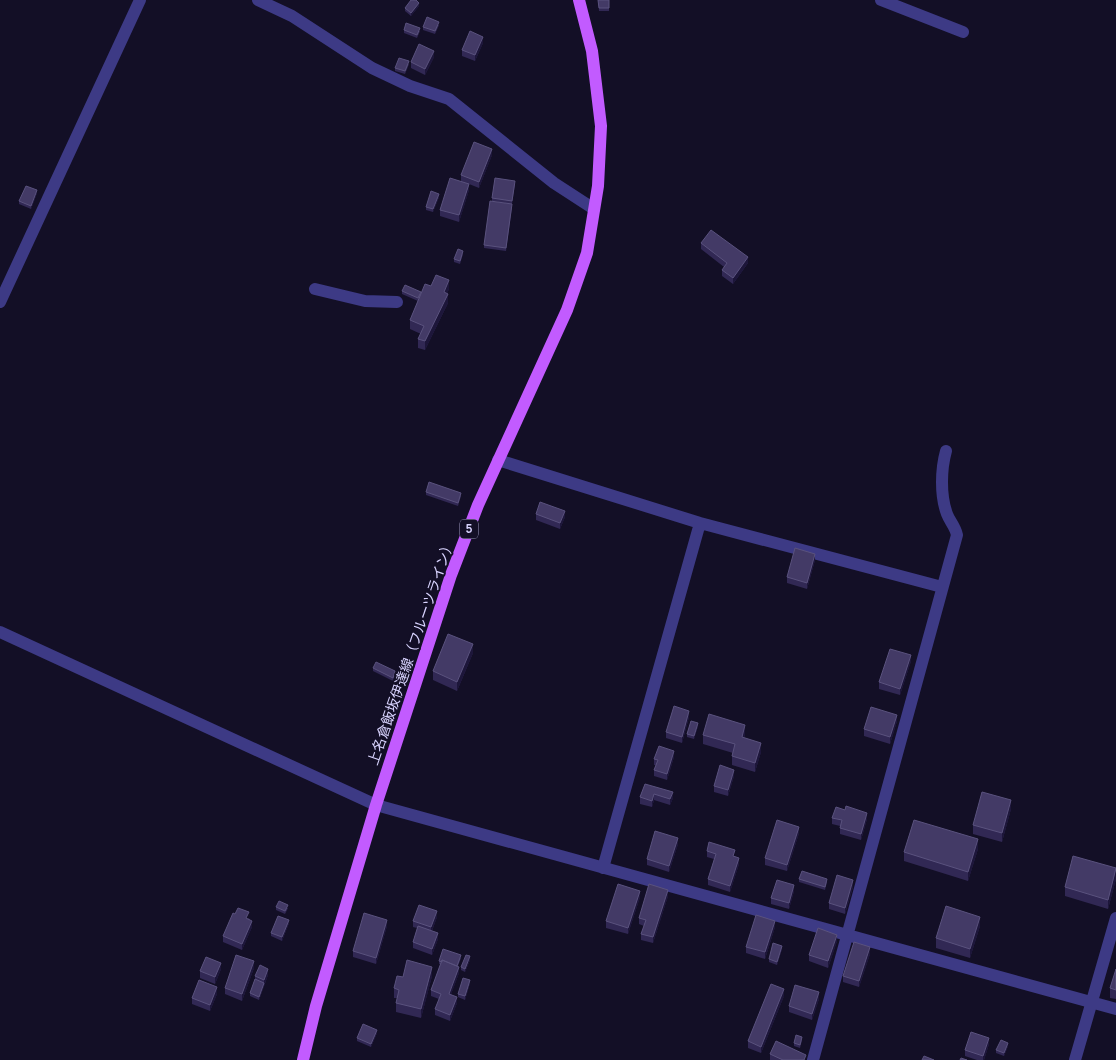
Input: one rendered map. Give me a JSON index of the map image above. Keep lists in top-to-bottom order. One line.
{"streets":{"main road":["5","上名倉飯坂伊達線（フルーツライン）"]}}
